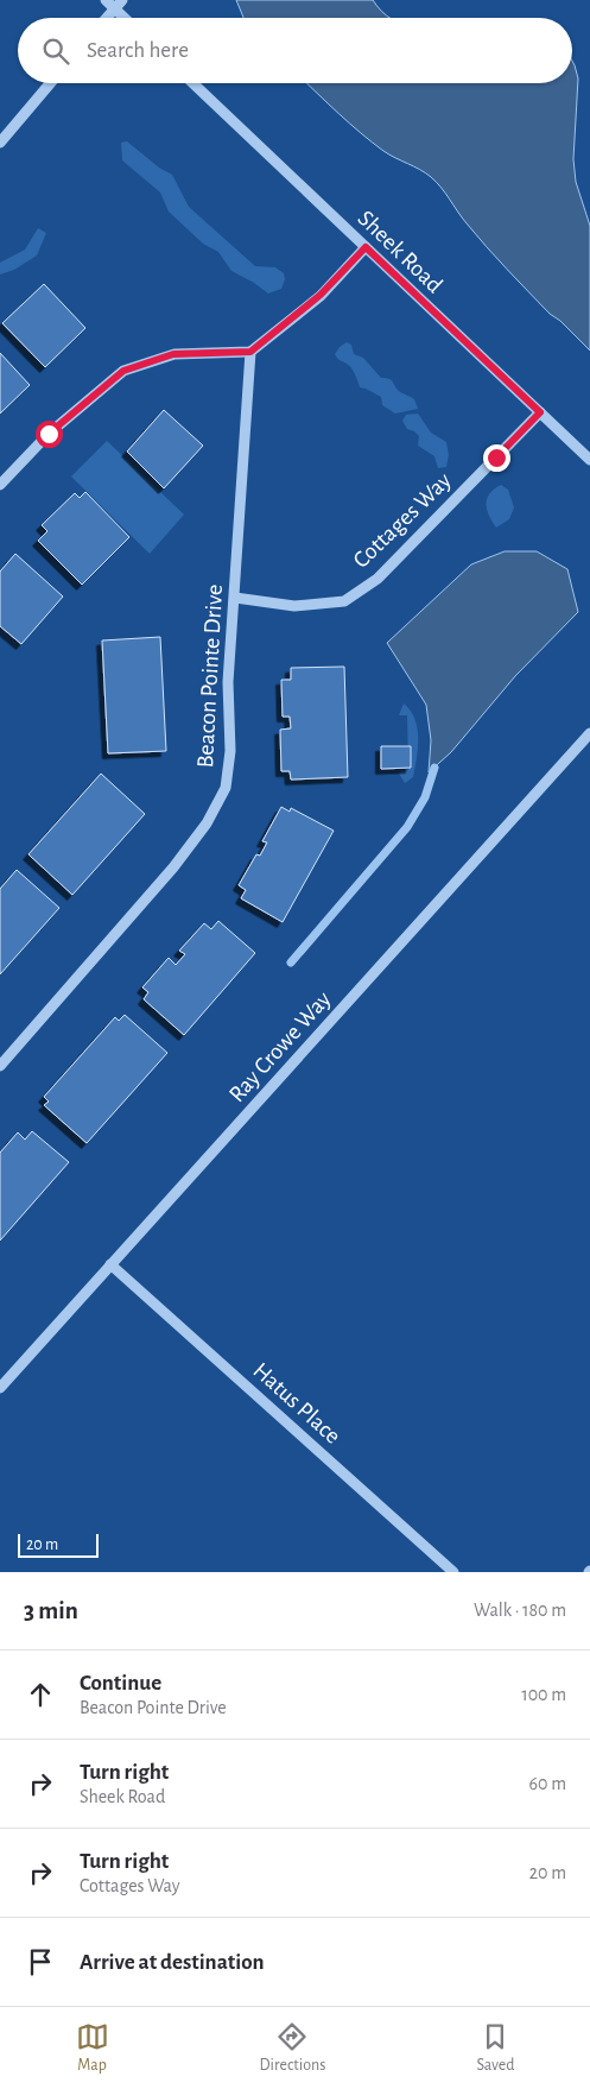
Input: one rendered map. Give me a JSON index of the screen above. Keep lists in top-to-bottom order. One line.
{"streets":{"street":["Sheek Road","Cottages Way","Beacon Pointe Drive","Ray Crowe Way","Hatus Place"]},"crossings":[["Sheek Road","Cottages Way"],["Cottages Way","Beacon Pointe Drive"],["Ray Crowe Way","Hatus Place"]],"scale_bar":"20 m","page":{"search":"Search here","scale":"20 m","heading":["3 min","Walk · 180 m"],"list":[["Continue","Beacon Pointe Drive","100 m"],["Turn right","Sheek Road","60 m"],["Turn right","Cottages Way","20 m"],"Arrive at destination"],"nav":["Map","Directions","Saved"]}}
